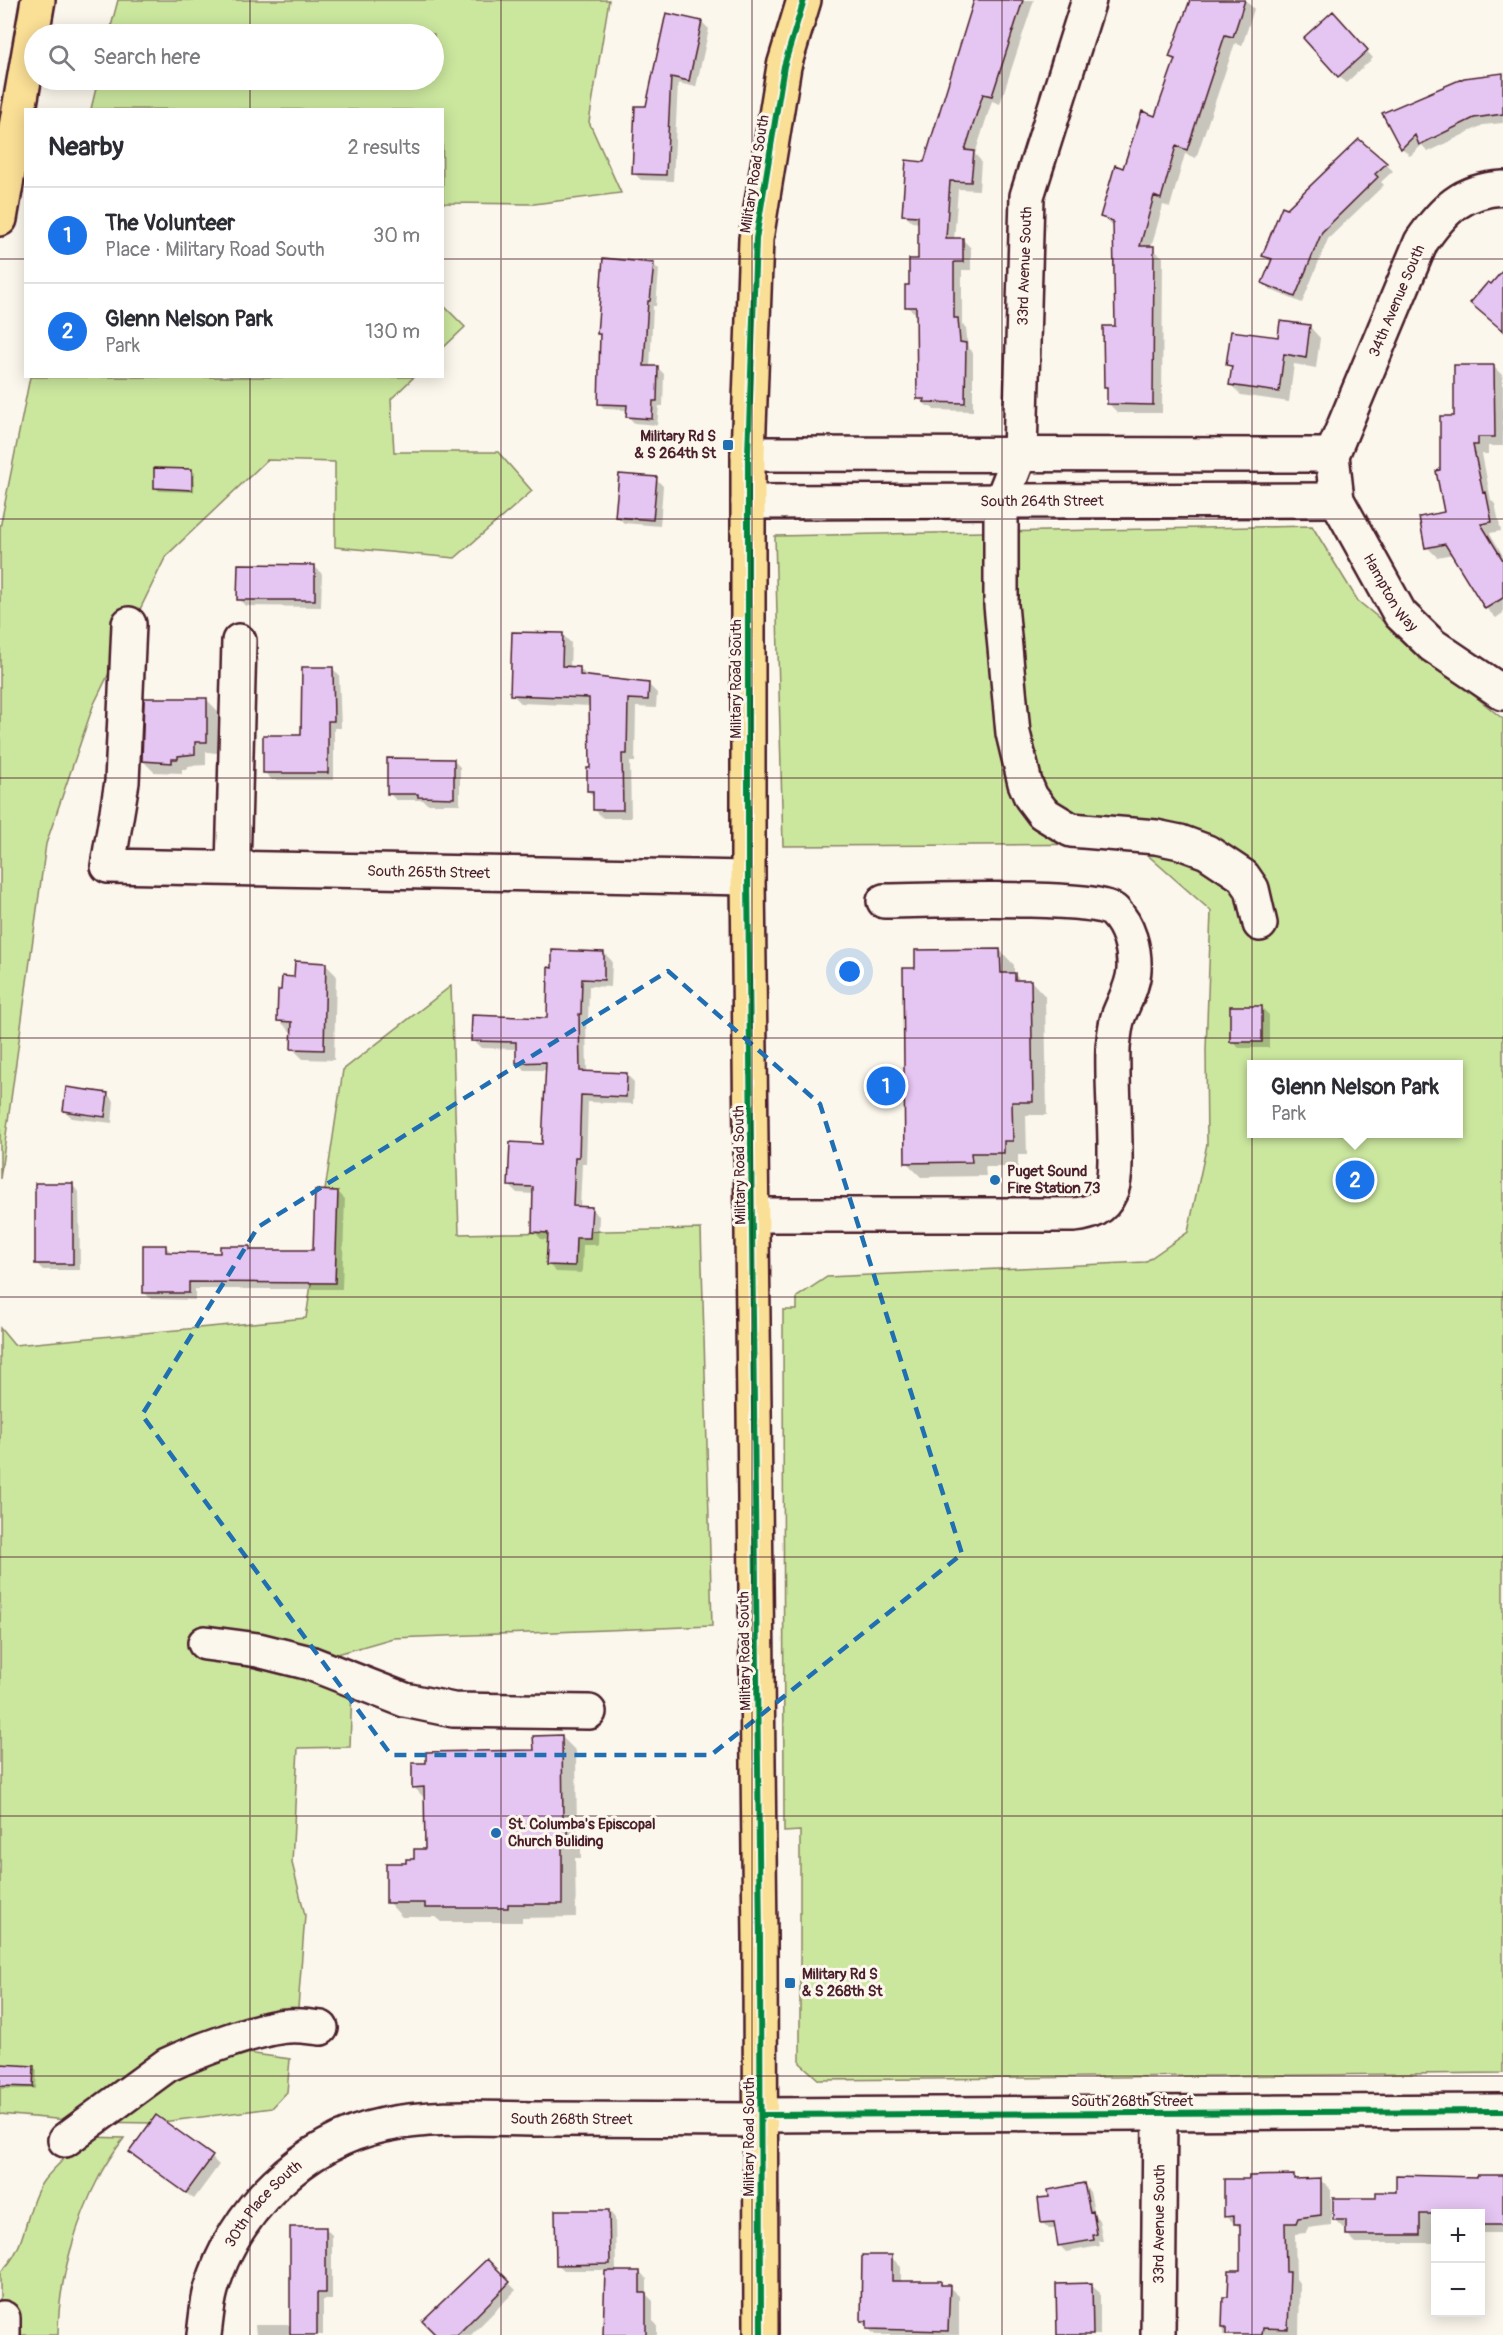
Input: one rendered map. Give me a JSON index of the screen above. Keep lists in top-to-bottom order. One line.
{"streets":{"main road":["Military Road South"],"street":["33rd Avenue South","34th Avenue South","South 264th Street","Hampton Way","South 265th Street","South 268th Street","30th Place South"]},"crossings":[["Military Road South","South 264th Street"],["Military Road South","South 265th Street"],["Military Road South","South 268th Street"],["33rd Avenue South","South 264th Street"],["33rd Avenue South","South 268th Street"],["34th Avenue South","Hampton Way"],["South 264th Street","Hampton Way"],["South 268th Street","30th Place South"]],"places":{"transit":["Military Rd S & S 264th St","Military Rd S & S 268th St"],"other":["Puget Sound Fire Station 73","St. Columba's Episcopal Church Buliding"]},"page":{"search":"Search here","heading":["Nearby","2 results"],"list":[{"mark":"1","name":"The Volunteer","note":"Place · Military Road South","value":"30 m"},{"mark":"2","name":"Glenn Nelson Park","note":"Park","value":"130 m"}],"popup":["Glenn Nelson Park","Park"],"pins":["1","2"],"map_buttons":["+","−"]}}
